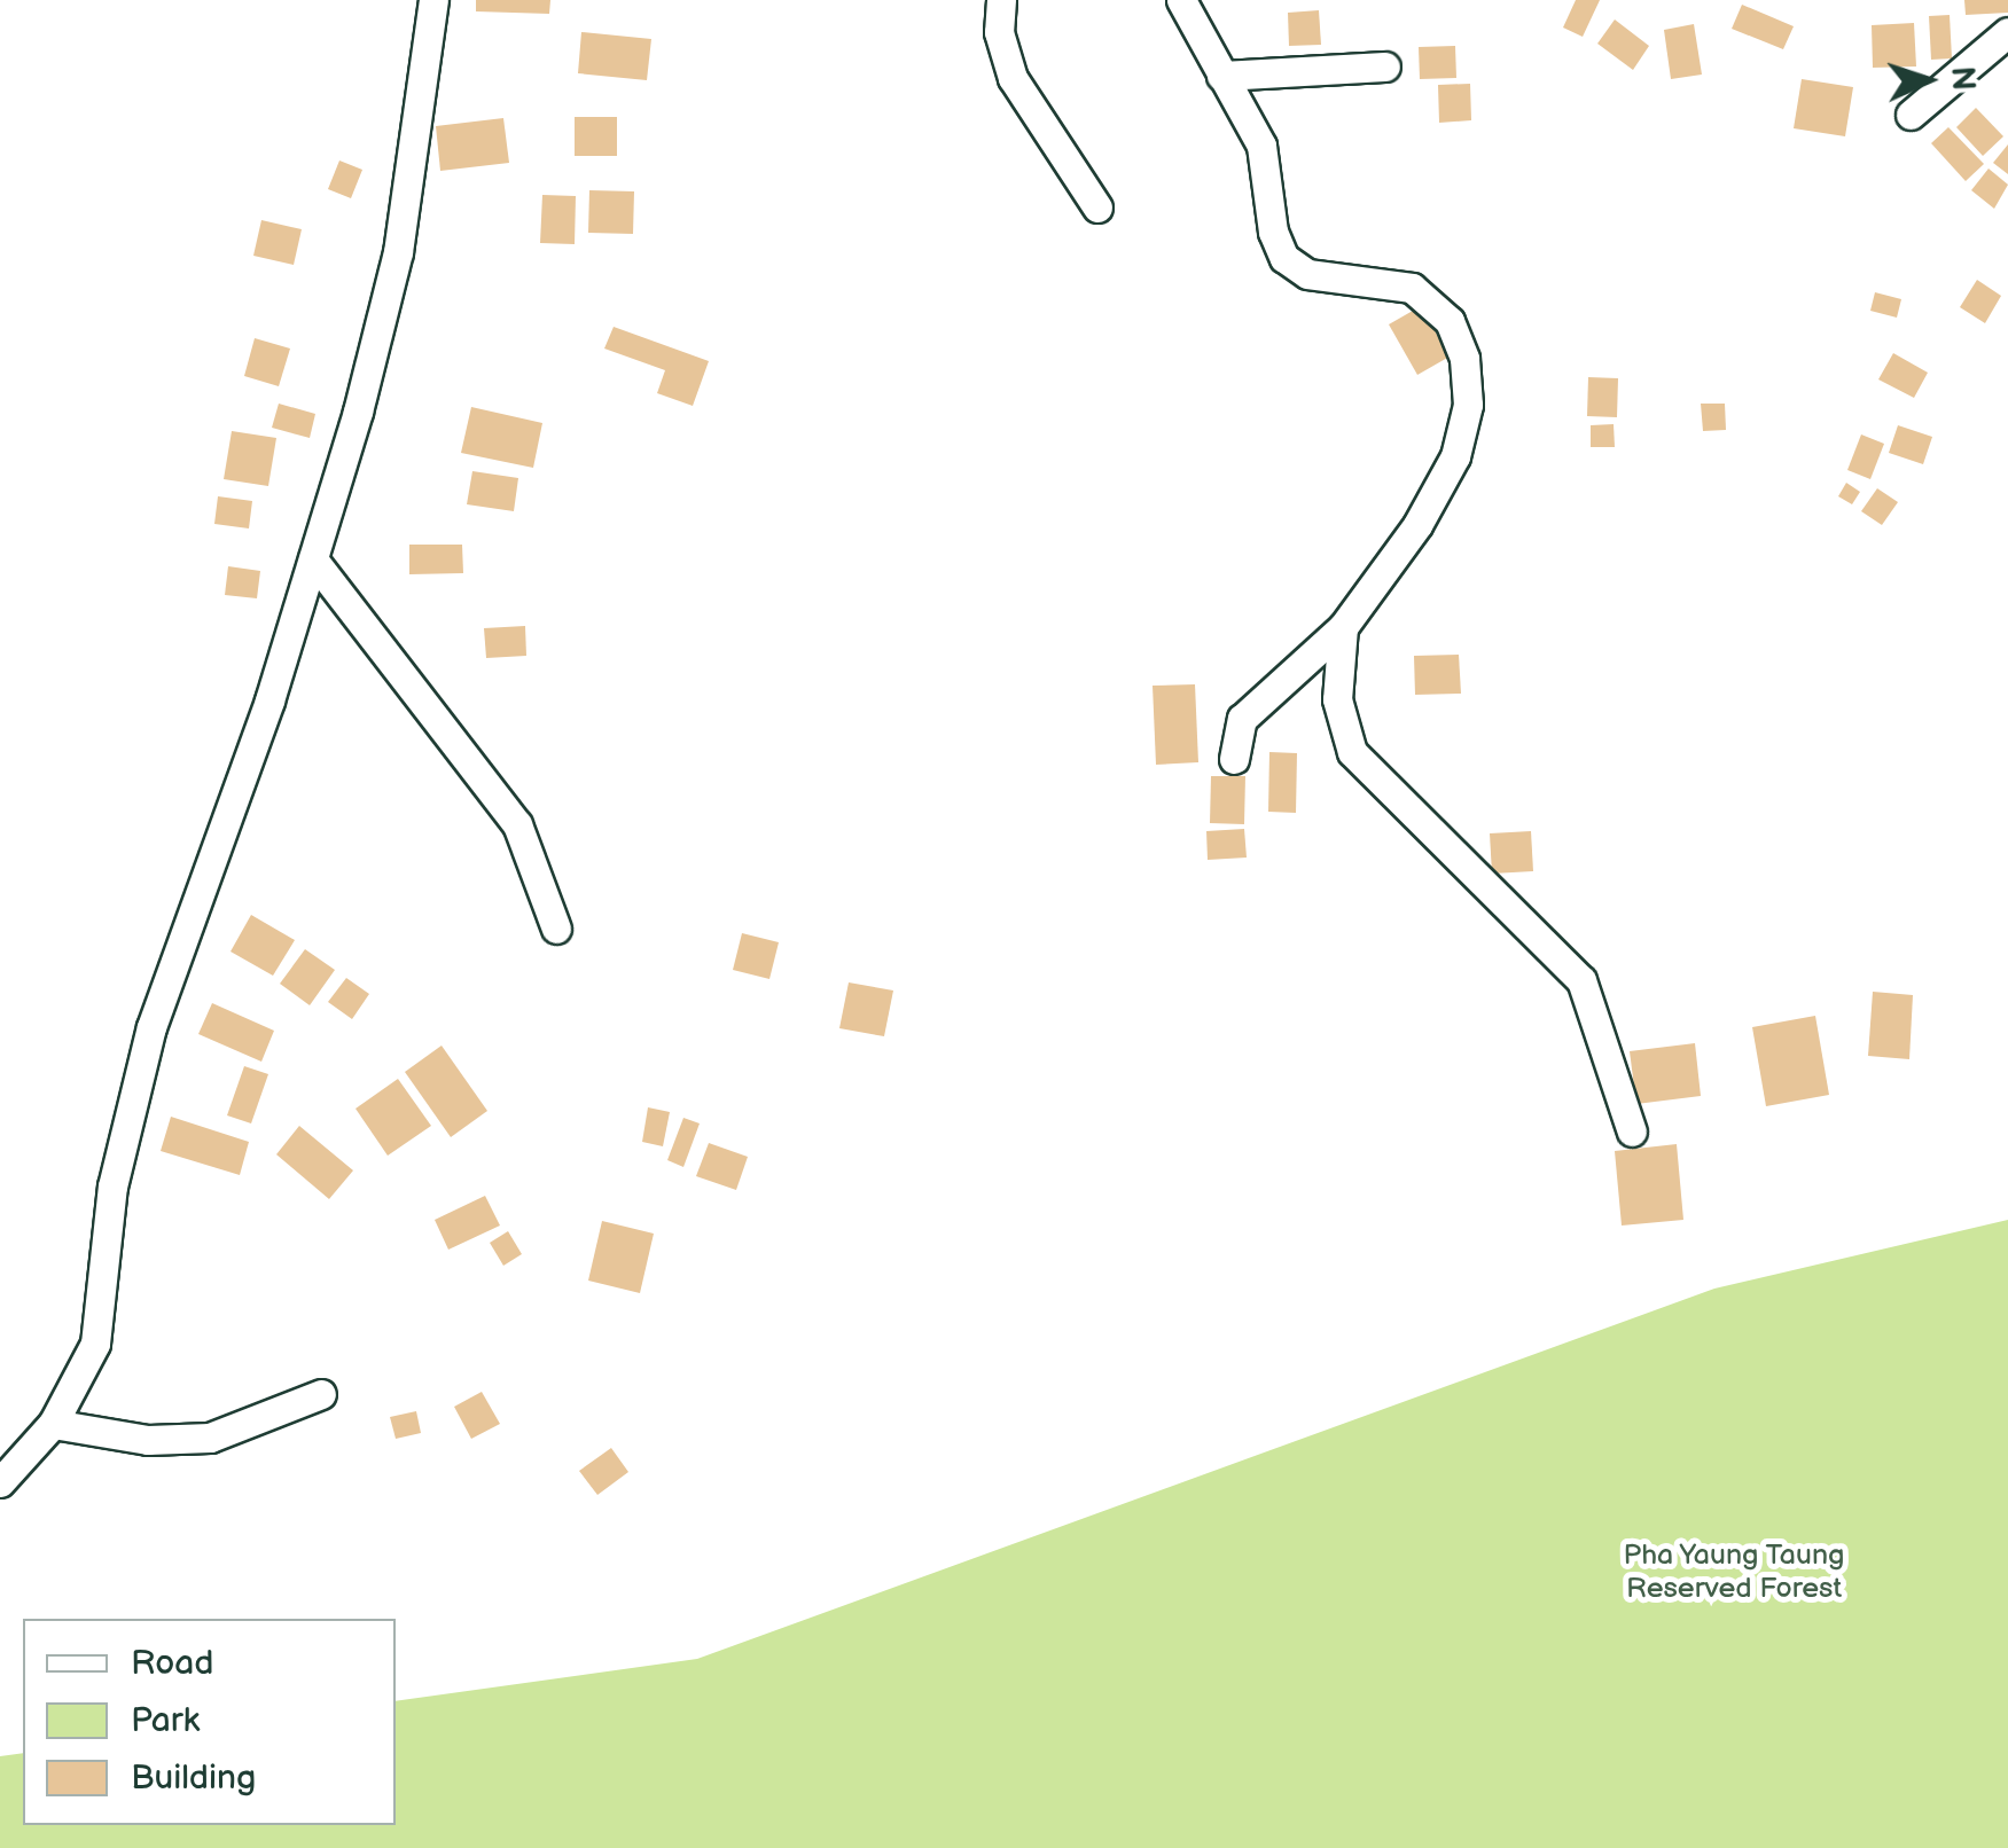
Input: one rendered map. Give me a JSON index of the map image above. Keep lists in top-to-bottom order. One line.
{"parks":["Pha Yaung Taung Reserved Forest"],"legend":["Road","Park","Building"],"north":"right"}
